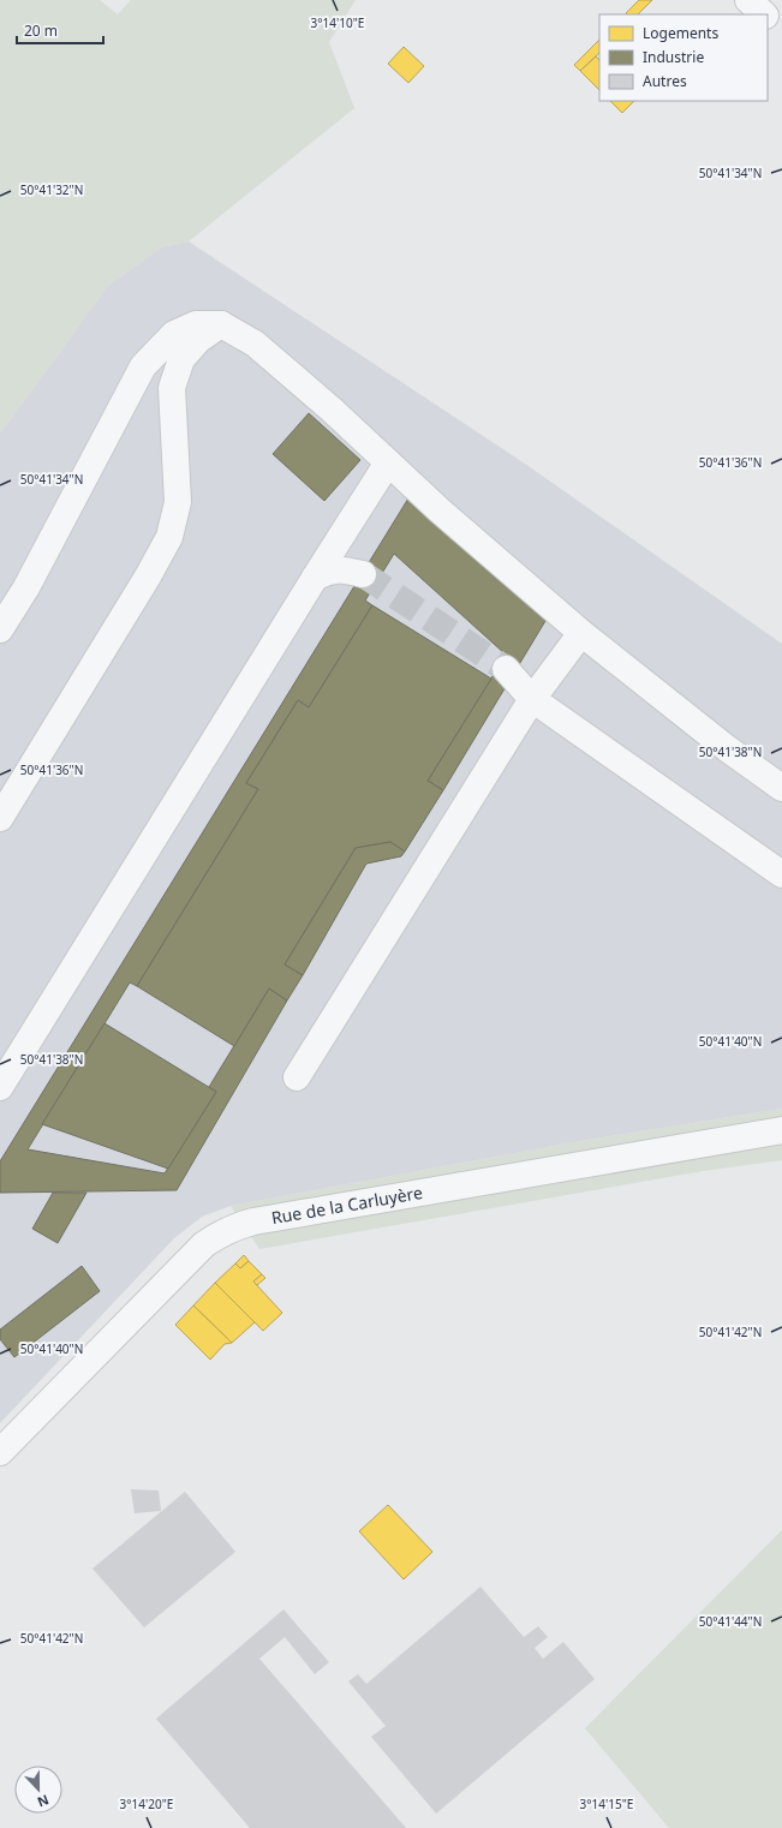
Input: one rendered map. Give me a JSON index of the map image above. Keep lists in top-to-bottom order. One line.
{"streets":{"street":["Rue de la Carluyère"]},"legend":["Logements","Industrie","Autres"],"scale_bar":"20 m","north":"bottom","coordinates":["3°14'10\"E","50°41'34\"N","50°41'32\"N","50°41'36\"N","50°41'38\"N","50°41'40\"N","50°41'42\"N","50°41'44\"N","3°14'20\"E","3°14'15\"E"]}
